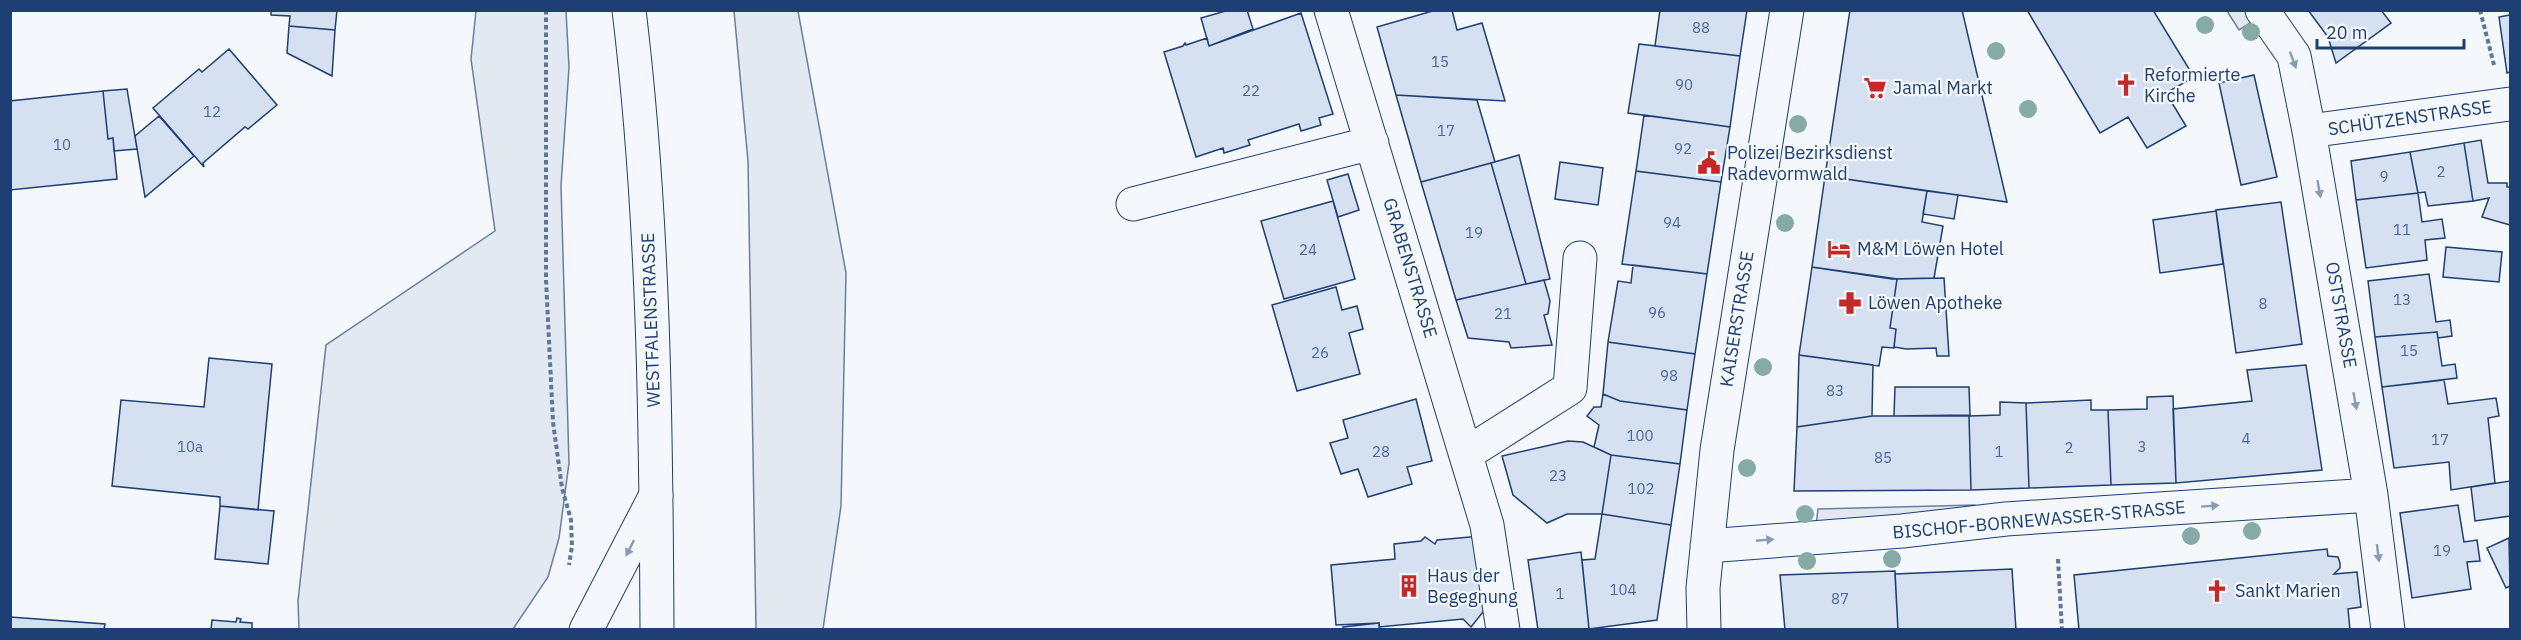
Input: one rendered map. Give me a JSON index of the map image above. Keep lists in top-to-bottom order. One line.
{"streets":{"street":["SCHÜTZENSTRASSE","GRABENSTRASSE","OSTSTRASSE","KAISERSTRASSE","WESTFALENSTRASSE","BISCHOF-BORNEWASSER-STRASSE"]},"crossings":[["SCHÜTZENSTRASSE","OSTSTRASSE"],["OSTSTRASSE","BISCHOF-BORNEWASSER-STRASSE"],["KAISERSTRASSE","BISCHOF-BORNEWASSER-STRASSE"]],"one_way":["OSTSTRASSE","BISCHOF-BORNEWASSER-STRASSE"],"places":{"church":["Reformierte Kirche","Sankt Marien"],"supermarket":["Jamal Markt"],"public building":["Polizei Bezirksdienst Radevormwald"],"hotel":["M&M Löwen Hotel"],"pharmacy":["Löwen Apotheke"],"building":["Haus der Begegnung"]},"house_numbers":["88","15","90","22","12","17","10","92","2","9","94","11","19","24","13","8","96","21","15","26","98","83","100","4","17","10a","3","2","28","1","85","23","102","19","104","1","87"],"scale_bar":"20 m"}
